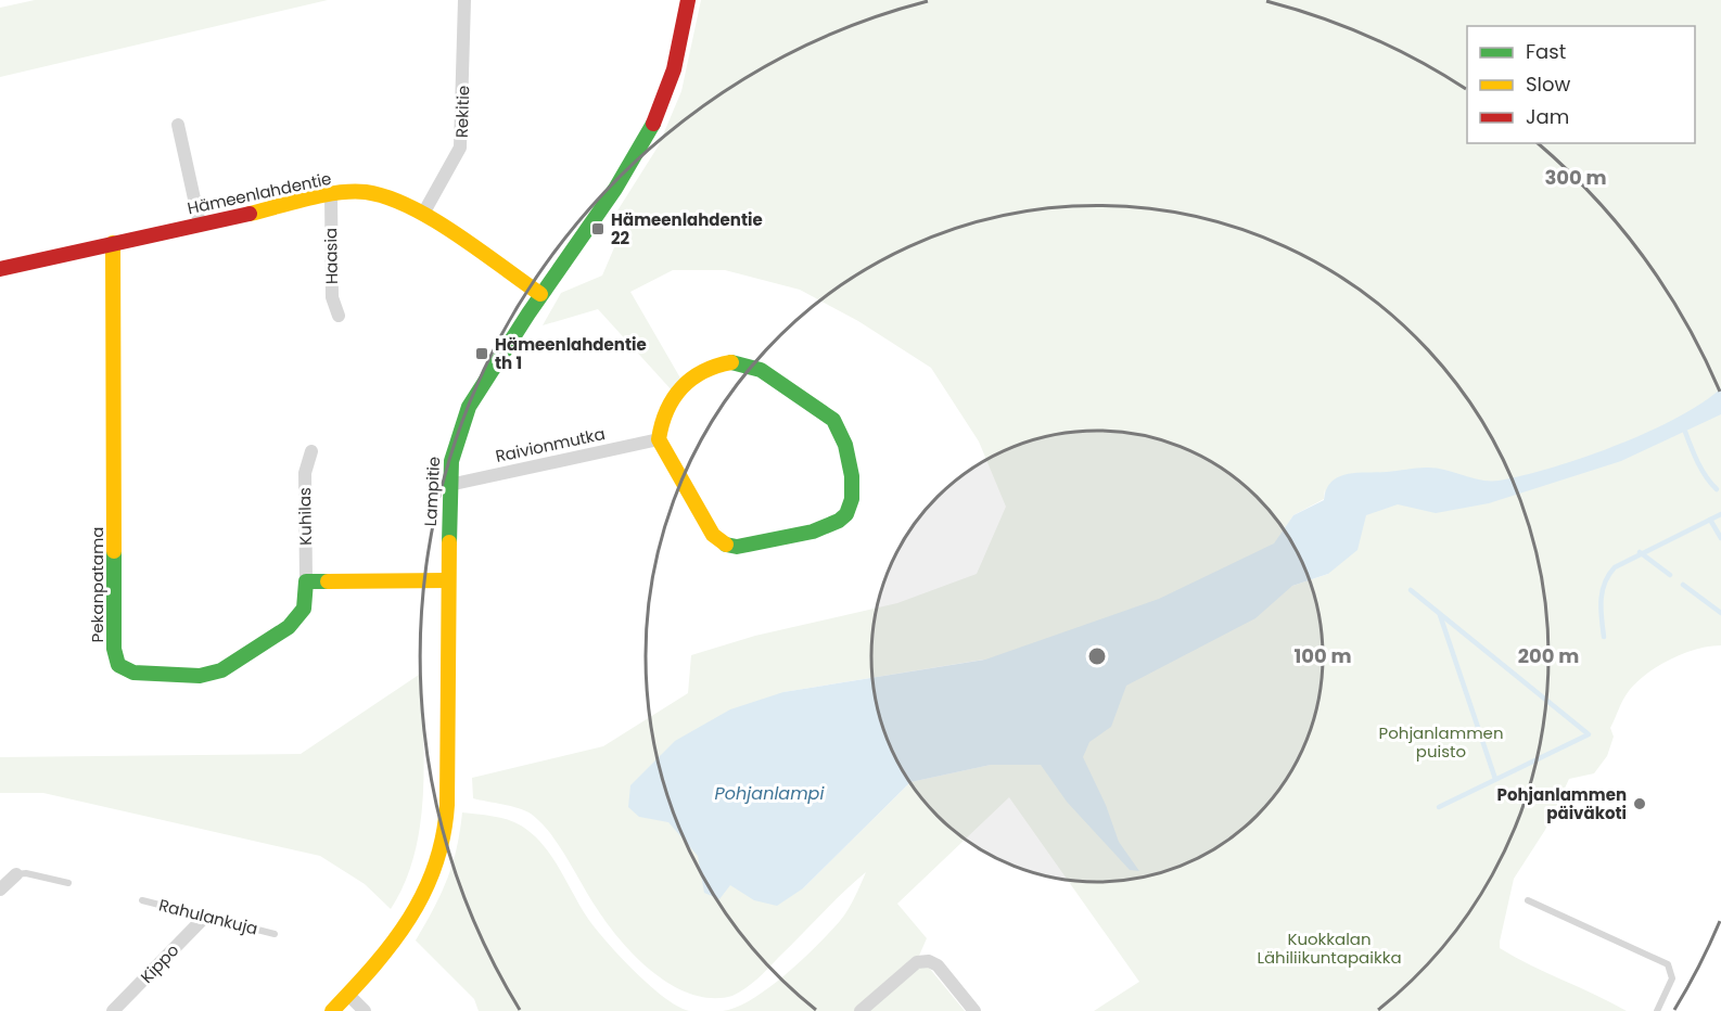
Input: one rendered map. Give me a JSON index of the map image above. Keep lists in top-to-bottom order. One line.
{"streets":{"street":["Rekitie","Hämeenlahdentie","Haasia","Raivionmutka","Lampitie","Kuhilas","Pekanpatama","Kippo"],"lane":["Rahulankuja"]},"crossings":[["Rekitie","Hämeenlahdentie"],["Hämeenlahdentie","Haasia"],["Hämeenlahdentie","Lampitie"],["Hämeenlahdentie","Pekanpatama"],["Raivionmutka","Lampitie"],["Kuhilas","Pekanpatama"],["Rahulankuja","Kippo"]],"water":["Pohjanlampi"],"parks":["Pohjanlammen puisto","Kuokkalan Lähiliikuntapaikka"],"places":{"transit":["Hämeenlahdentie 22","Hämeenlahdentie th 1"],"other":["Pohjanlammen päiväkoti"]},"legend":["Fast","Slow","Jam"],"rings":["300 m","100 m","200 m"]}
